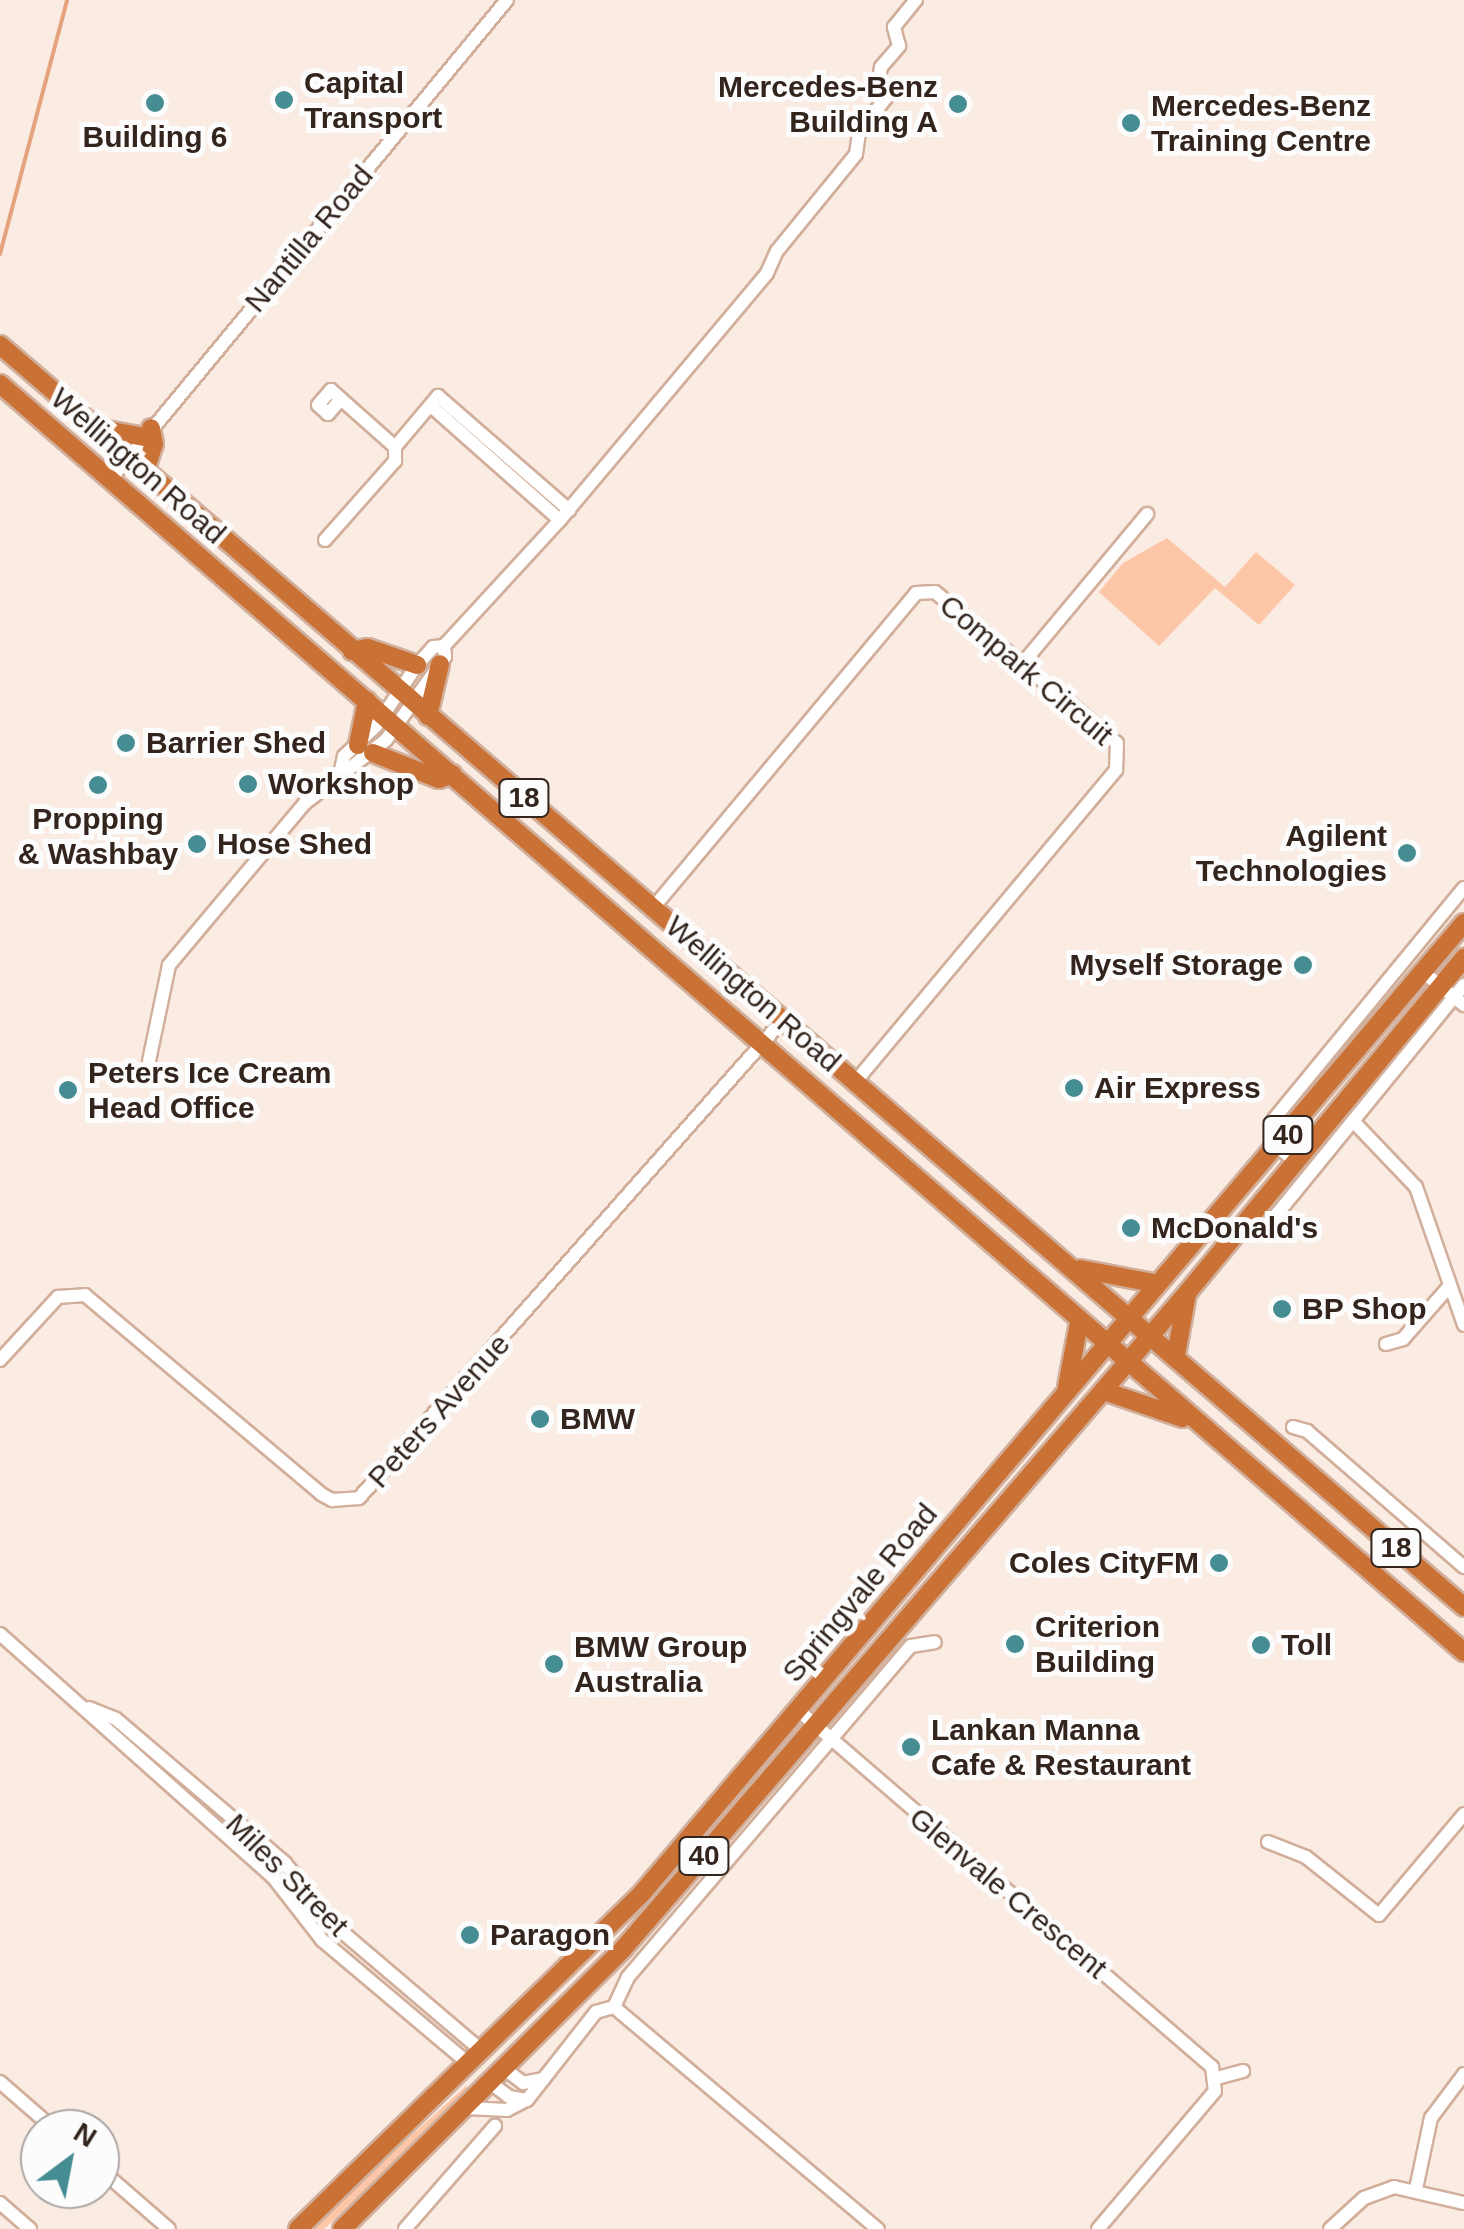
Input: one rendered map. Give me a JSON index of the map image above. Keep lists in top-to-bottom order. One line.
{"streets":{"highway":["Wellington Road","18","40","Springvale Road"],"street":["Nantilla Road","Compark Circuit","Peters Avenue","Miles Street","Glenvale Crescent"]},"crossings":[["Nantilla Road","Wellington Road"],["Wellington Road","Compark Circuit"],["Wellington Road","Peters Avenue"],["Wellington Road","Springvale Road"],["Springvale Road","Miles Street"],["Springvale Road","Glenvale Crescent"]],"places":["Capital Transport","Building 6","Mercedes-Benz Building A","Mercedes-Benz Training Centre","Barrier Shed","Workshop","Propping & Washbay","Hose Shed","Agilent Technologies","Myself Storage","Air Express","Peters Ice Cream Head Office","McDonald's","BP Shop","BMW","Coles CityFM","Criterion Building","Toll","BMW Group Australia","Lankan Manna Cafe & Restaurant","Paragon"],"north":"top right"}
